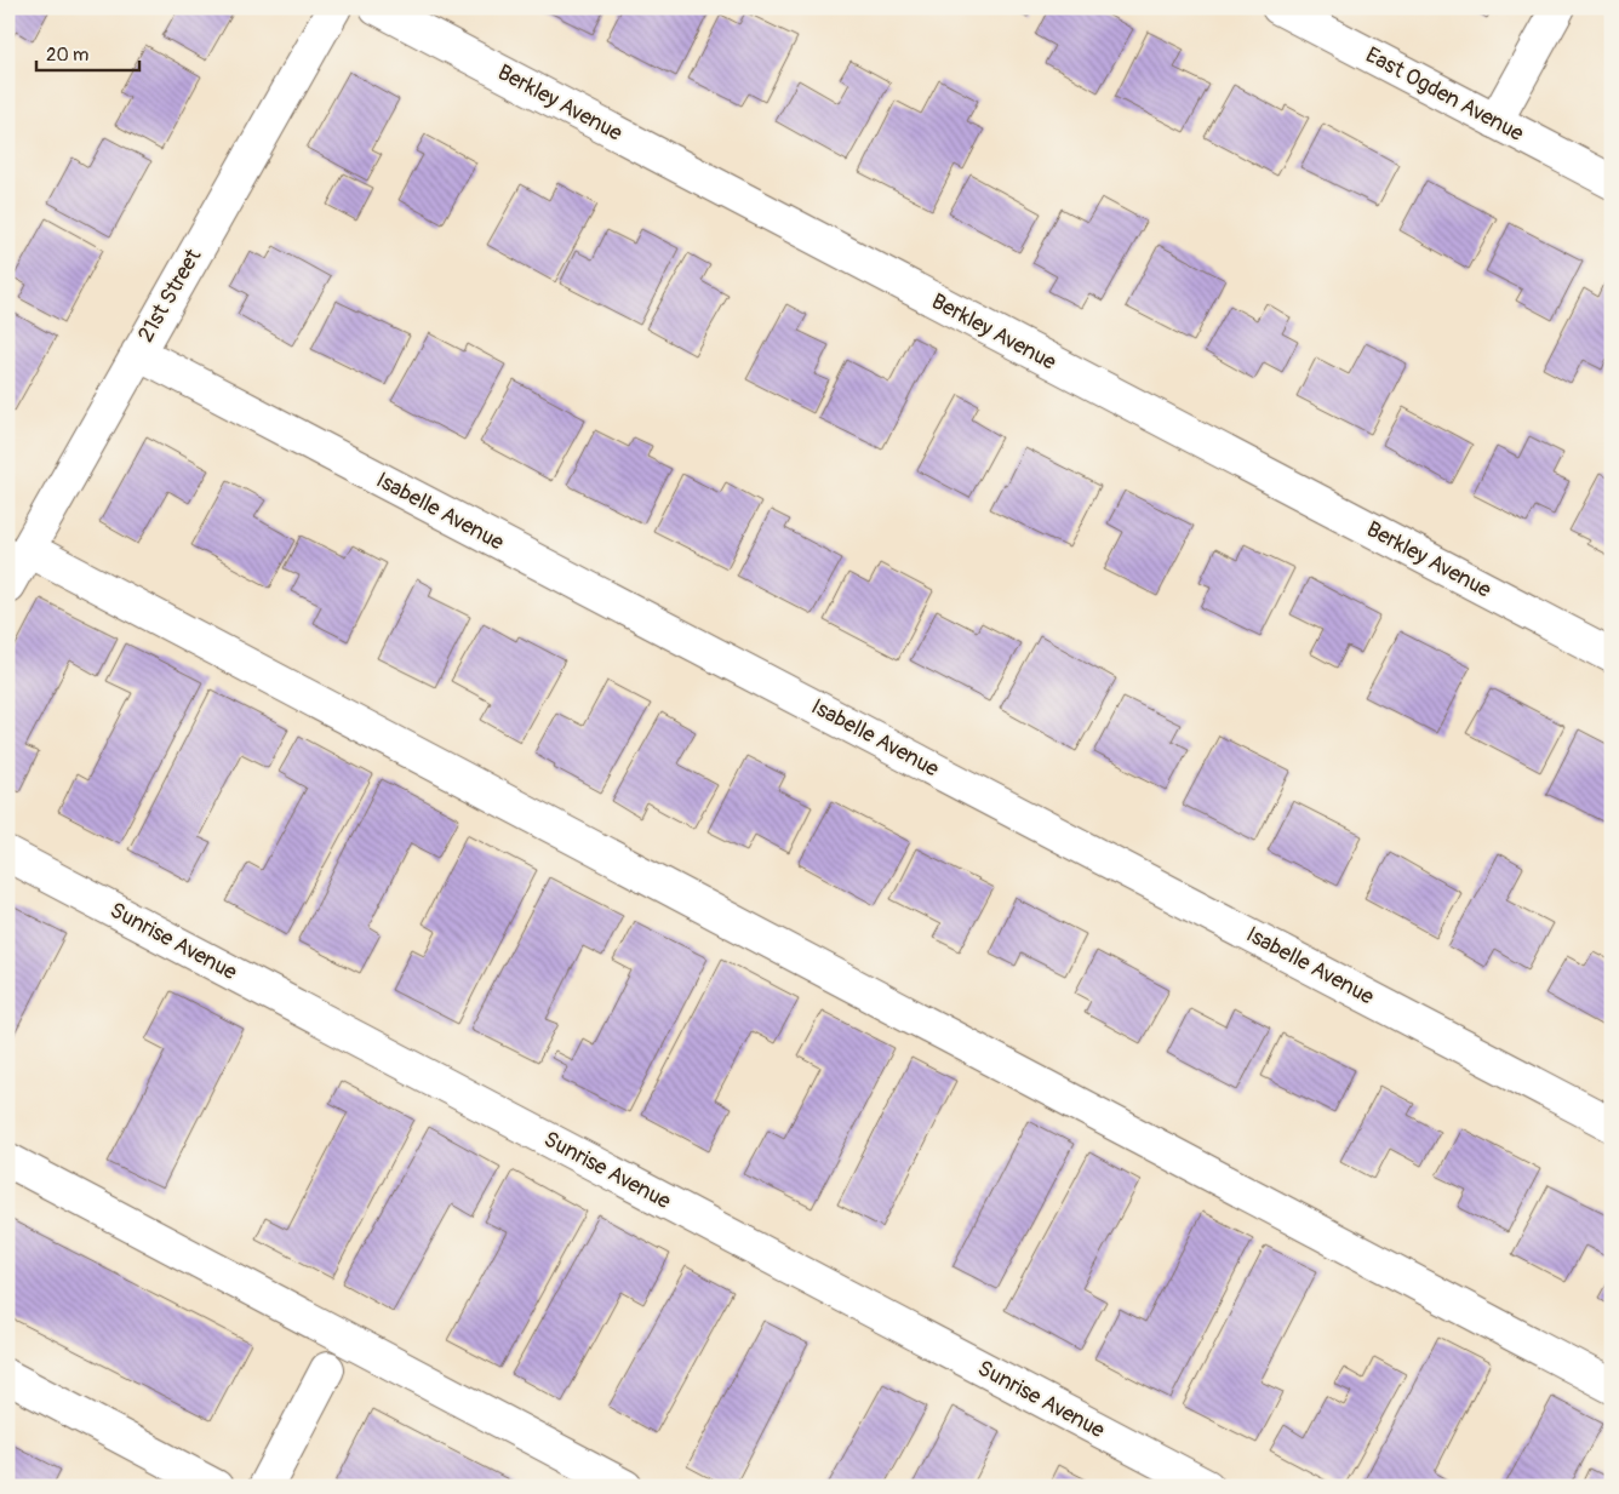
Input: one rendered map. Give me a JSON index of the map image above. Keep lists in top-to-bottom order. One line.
{"streets":{"street":["East Ogden Avenue","Berkley Avenue","21st Street","Isabelle Avenue","Sunrise Avenue"]},"crossings":[["21st Street","Isabelle Avenue"]],"scale_bar":"20 m"}
